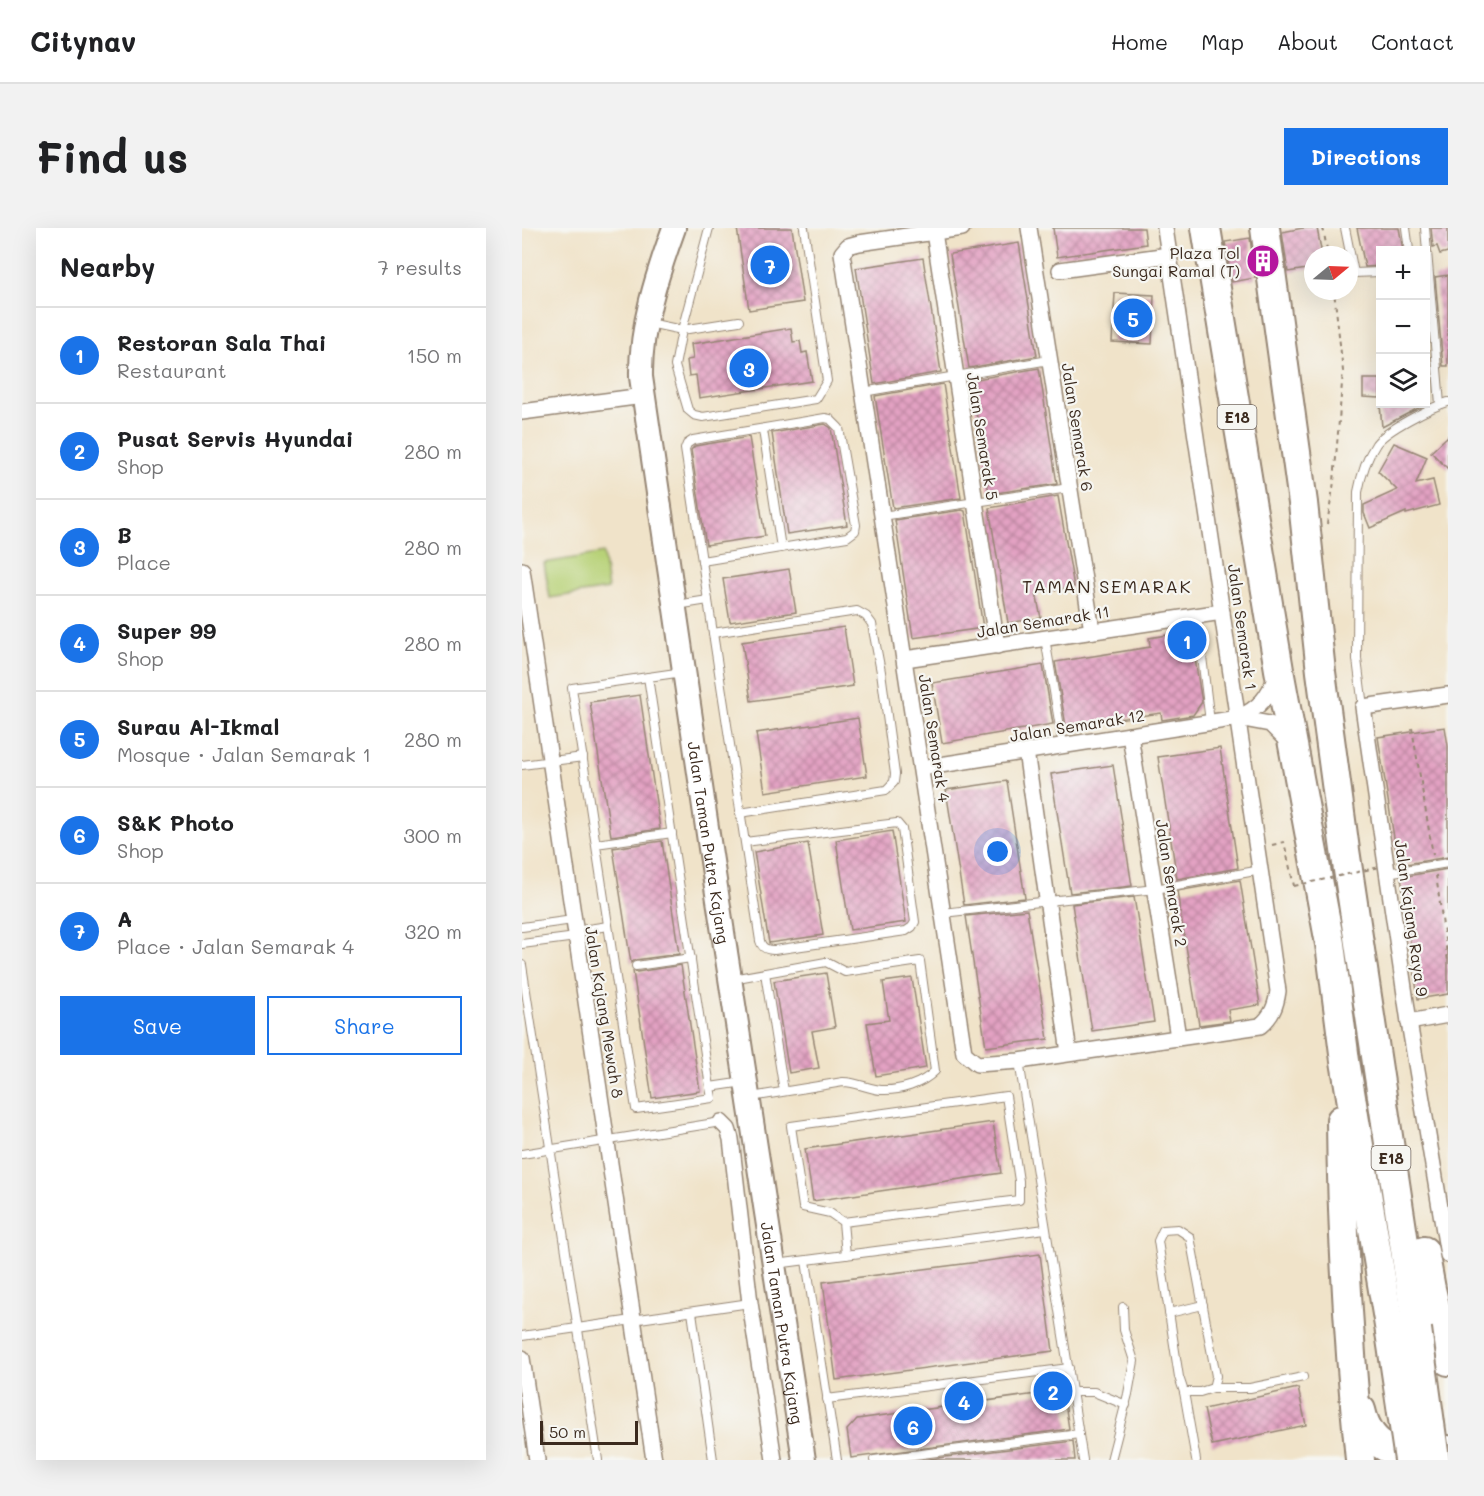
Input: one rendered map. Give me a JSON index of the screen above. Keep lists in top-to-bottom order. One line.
{"streets":{"highway":["E18"],"street":["Jalan Semarak 6","Jalan Semarak 5","Jalan Semarak 11","Jalan Semarak 1","Jalan Semarak 12","Jalan Semarak 4","Jalan Taman Putra Kajang","Jalan Semarak 2","Jalan Kajang Raya 9","Jalan Kajang Mewah 8"]},"crossings":[["E18","Jalan Semarak 12"],["Jalan Semarak 6","Jalan Semarak 11"],["Jalan Semarak 5","Jalan Semarak 11"],["Jalan Semarak 5","Jalan Semarak 4"],["Jalan Semarak 11","Jalan Semarak 1"],["Jalan Semarak 11","Jalan Semarak 4"],["Jalan Semarak 1","Jalan Semarak 12"],["Jalan Semarak 1","Jalan Semarak 4"],["Jalan Semarak 12","Jalan Semarak 4"],["Jalan Semarak 12","Jalan Semarak 2"],["Jalan Semarak 4","Jalan Semarak 2"]],"districts":["TAMAN SEMARAK"],"places":{"building":["Plaza Tol Sungai Ramal (T)"]},"scale_bar":"50 m","north":"right","page":{"header":"Citynav","nav":["Home","Map","About","Contact"],"buttons":["Directions",["Save","Share"]],"title":"Find us","heading":["Nearby","7 results"],"pins":["7","5","3","1","2","4","6"],"map_buttons":["+","−"],"list":[{"mark":"1","name":"Restoran Sala Thai","note":"Restaurant","value":"150 m"},{"mark":"2","name":"Pusat Servis Hyundai","note":"Shop","value":"280 m"},{"mark":"3","name":"B","note":"Place","value":"280 m"},{"mark":"4","name":"Super 99","note":"Shop","value":"280 m"},{"mark":"5","name":"Surau Al-Ikmal","note":"Mosque · Jalan Semarak 1","value":"280 m"},{"mark":"6","name":"S&K Photo","note":"Shop","value":"300 m"},{"mark":"7","name":"A","note":"Place · Jalan Semarak 4","value":"320 m"}],"scale":"50 m"}}
